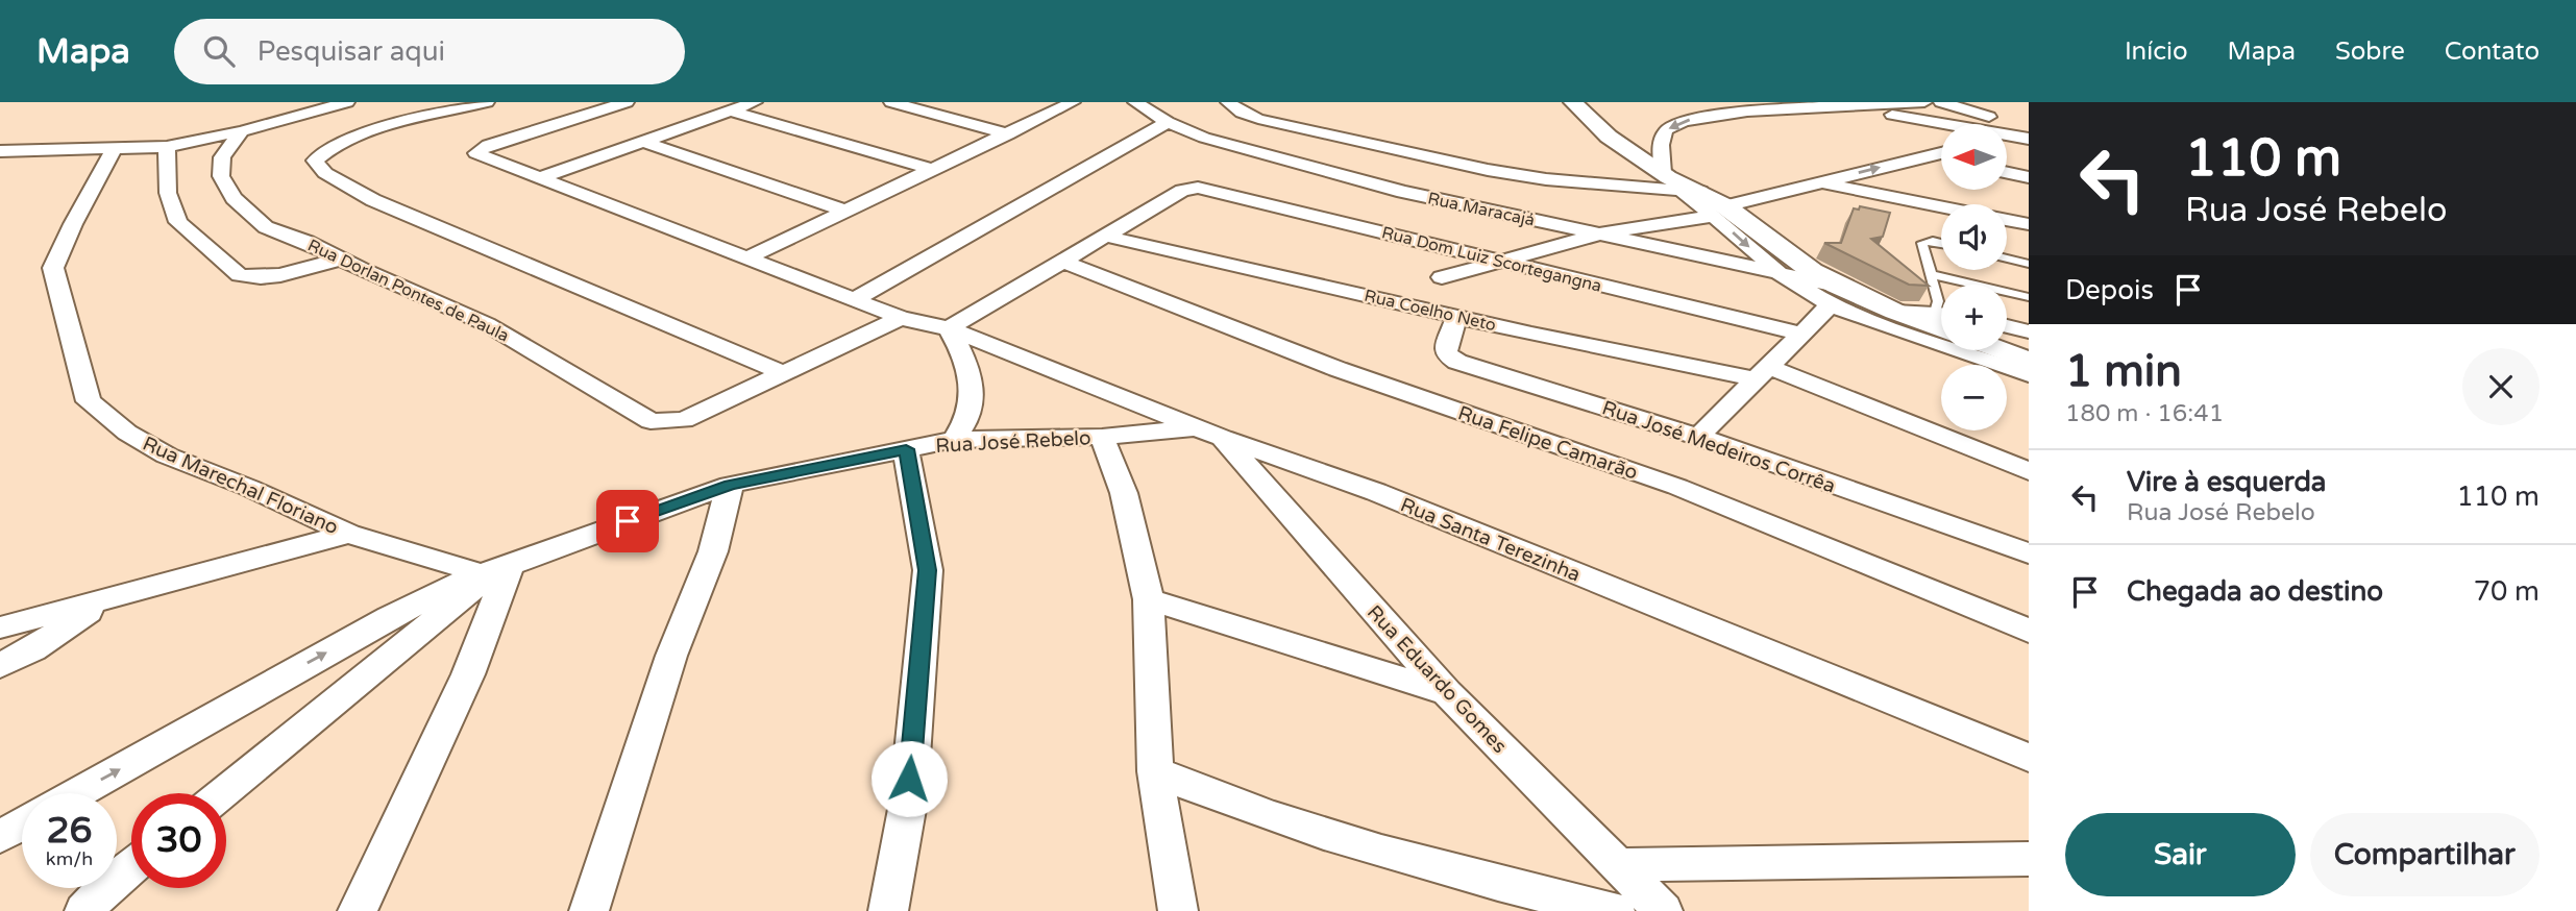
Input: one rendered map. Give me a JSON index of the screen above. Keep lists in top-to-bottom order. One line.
{"streets":{"street":["Rua Maracajá","Rua Dom Luiz Scortegangna","Rua Dorlan Pontes de Paula","Rua Coelho Neto","Rua José Rebelo","Rua Felipe Camarão","Rua José Medeiros Corrêa","Rua Marechal Floriano","Rua Santa Terezinha","Rua Eduardo Gomes"]},"crossings":[["Rua Coelho Neto","Rua José Medeiros Corrêa"],["Rua José Rebelo","Rua Marechal Floriano"],["Rua José Rebelo","Rua Santa Terezinha"],["Rua José Rebelo","Rua Eduardo Gomes"],["Rua Santa Terezinha","Rua Eduardo Gomes"]],"north":"left","page":{"header":"Mapa","search":"Pesquisar aqui","nav":["Início","Mapa","Sobre","Contato"],"turn":["110 m","Rua José Rebelo"],"map_buttons":["+","−"],"then":"Depois","heading":["1 min","180 m · 16:41"],"list":[{"name":"Vire à esquerda","note":"Rua José Rebelo","value":"110 m"},{"name":"Chegada ao destino","value":"70 m"}],"speed":"26 km/h","limit":"30","buttons":["Sair","Compartilhar"]}}
